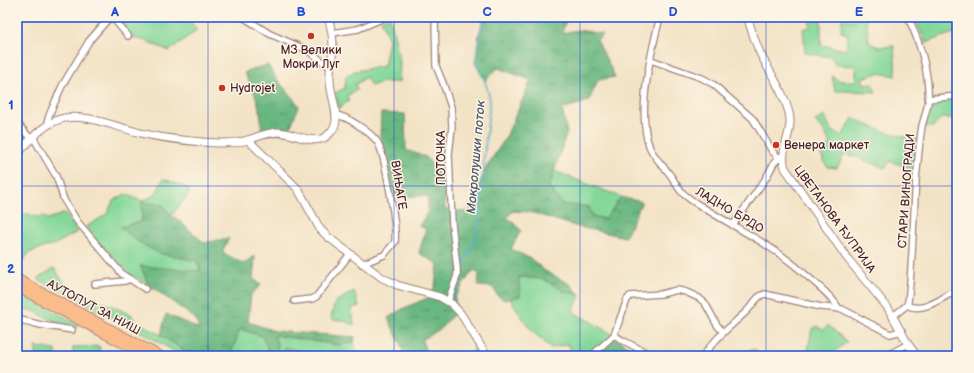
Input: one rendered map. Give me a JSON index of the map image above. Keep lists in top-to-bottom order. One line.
{"streets":{"highway":["АУТОПУТ ЗА НИШ"],"street":["ПОТОЧКА","ВИЊАГЕ","СТАРИ ВИНОГРАДИ","ЛАДНО БРДО","ЦВЕТАНОВА ЋУПРИЈА"]},"crossings":[["ЛАДНО БРДО","ЦВЕТАНОВА ЋУПРИЈА"]],"water":["Мокролушки поток"],"places":["МЗ Велики Мокри Луг","Hydrojet","Венера маркет"],"grid":{"columns":["A","B","C","D","E"],"rows":["1","2"]}}
